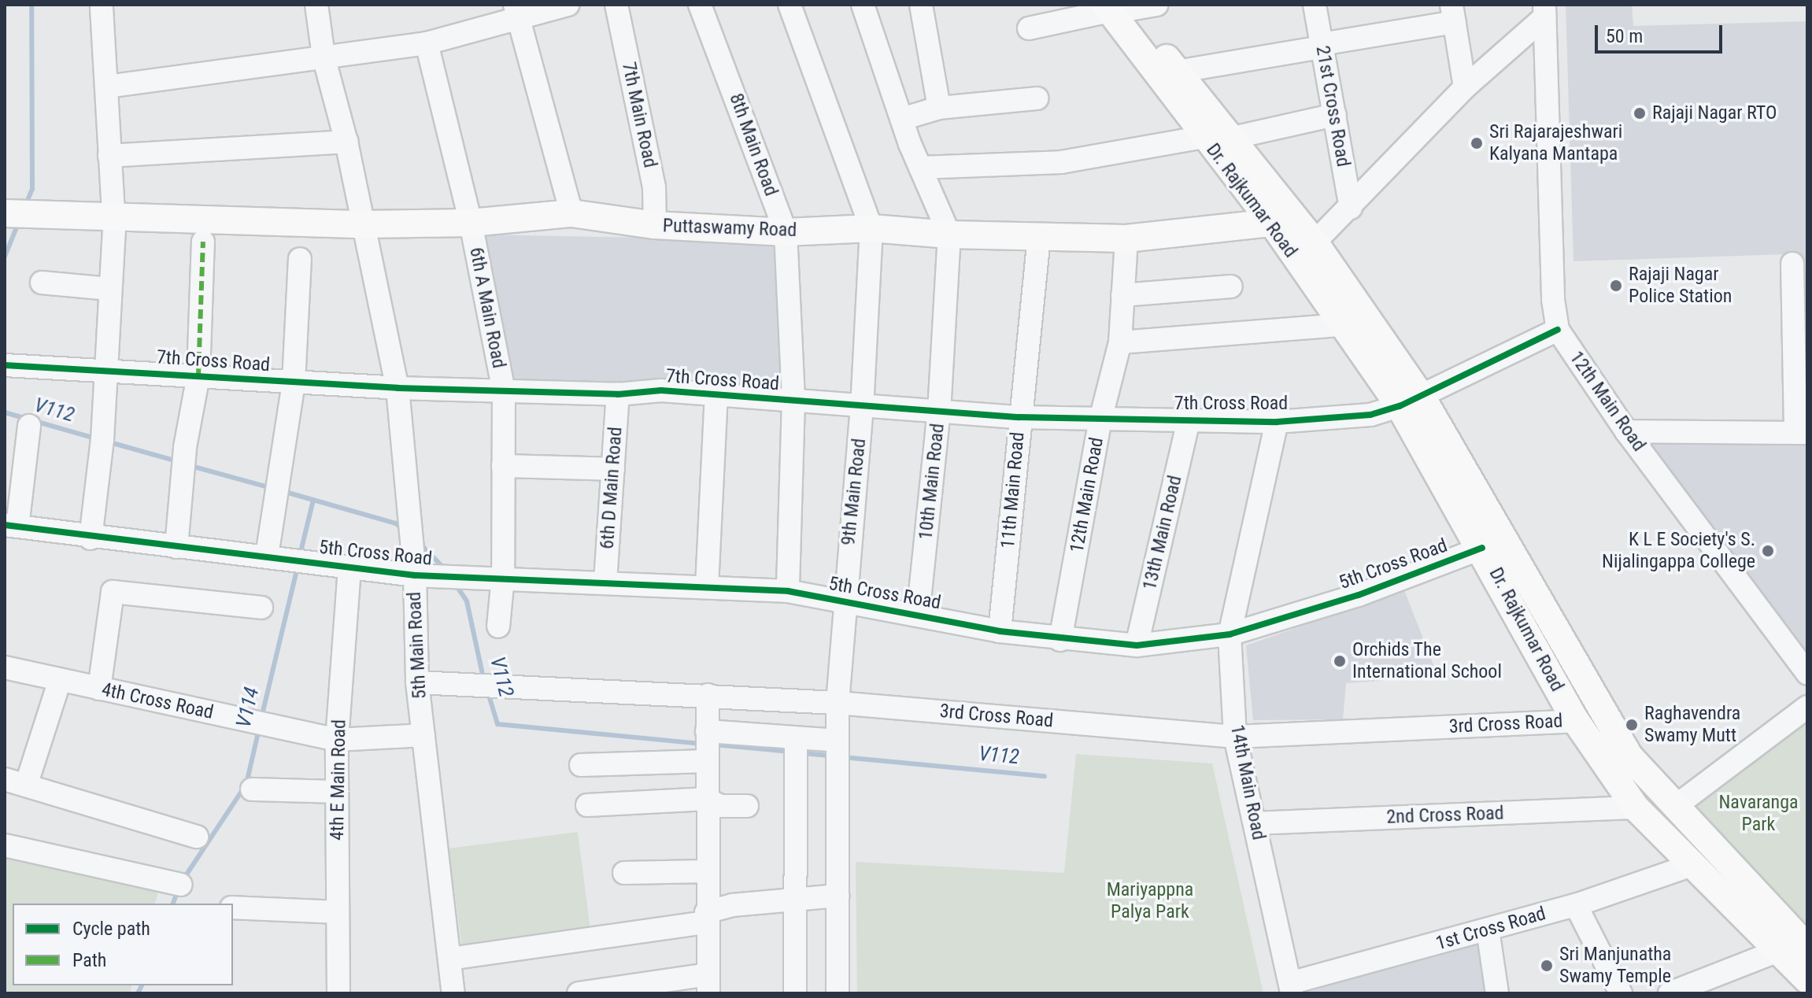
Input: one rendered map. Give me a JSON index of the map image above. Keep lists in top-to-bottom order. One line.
{"streets":{"main road":["Dr. Rajkumar Road","Puttaswamy Road"],"street":["21st Cross Road","7th Main Road","8th Main Road","6th A Main Road","7th Cross Road","12th Main Road","10th Main Road","6th D Main Road","11th Main Road","9th Main Road","13th Main Road","5th Cross Road","5th Main Road","4th Cross Road","3rd Cross Road","4th E Main Road","14th Main Road","2nd Cross Road","1st Cross Road"]},"crossings":[["7th Main Road","Puttaswamy Road"],["8th Main Road","Puttaswamy Road"],["8th Main Road","7th Cross Road"],["8th Main Road","5th Cross Road"],["Dr. Rajkumar Road","Puttaswamy Road"],["Dr. Rajkumar Road","7th Cross Road"],["Dr. Rajkumar Road","5th Cross Road"],["Dr. Rajkumar Road","3rd Cross Road"],["Dr. Rajkumar Road","2nd Cross Road"],["Dr. Rajkumar Road","1st Cross Road"],["Puttaswamy Road","6th A Main Road"],["Puttaswamy Road","12th Main Road"],["Puttaswamy Road","10th Main Road"],["Puttaswamy Road","11th Main Road"],["Puttaswamy Road","9th Main Road"],["Puttaswamy Road","5th Main Road"],["6th A Main Road","7th Cross Road"],["6th A Main Road","5th Cross Road"],["7th Cross Road","12th Main Road"],["7th Cross Road","10th Main Road"],["7th Cross Road","6th D Main Road"],["7th Cross Road","11th Main Road"],["7th Cross Road","9th Main Road"],["7th Cross Road","13th Main Road"],["7th Cross Road","5th Main Road"],["7th Cross Road","14th Main Road"],["12th Main Road","5th Cross Road"],["10th Main Road","5th Cross Road"],["6th D Main Road","5th Cross Road"],["11th Main Road","5th Cross Road"],["9th Main Road","5th Cross Road"],["9th Main Road","3rd Cross Road"],["13th Main Road","5th Cross Road"],["5th Cross Road","5th Main Road"],["5th Cross Road","4th E Main Road"],["5th Cross Road","14th Main Road"],["5th Main Road","4th Cross Road"],["5th Main Road","3rd Cross Road"],["4th Cross Road","4th E Main Road"],["3rd Cross Road","14th Main Road"],["14th Main Road","2nd Cross Road"],["14th Main Road","1st Cross Road"]],"water":["V112","V114"],"parks":["Navaranga Park","Mariyappna Palya Park"],"places":["Rajaji Nagar RTO","Sri Rajarajeshwari Kalyana Mantapa","Rajaji Nagar Police Station","K L E Society's S. Nijalingappa College","Orchids The International School","Raghavendra Swamy Mutt","Sri Manjunatha Swamy Temple"],"legend":["Cycle path","Path"],"scale_bar":"50 m"}
